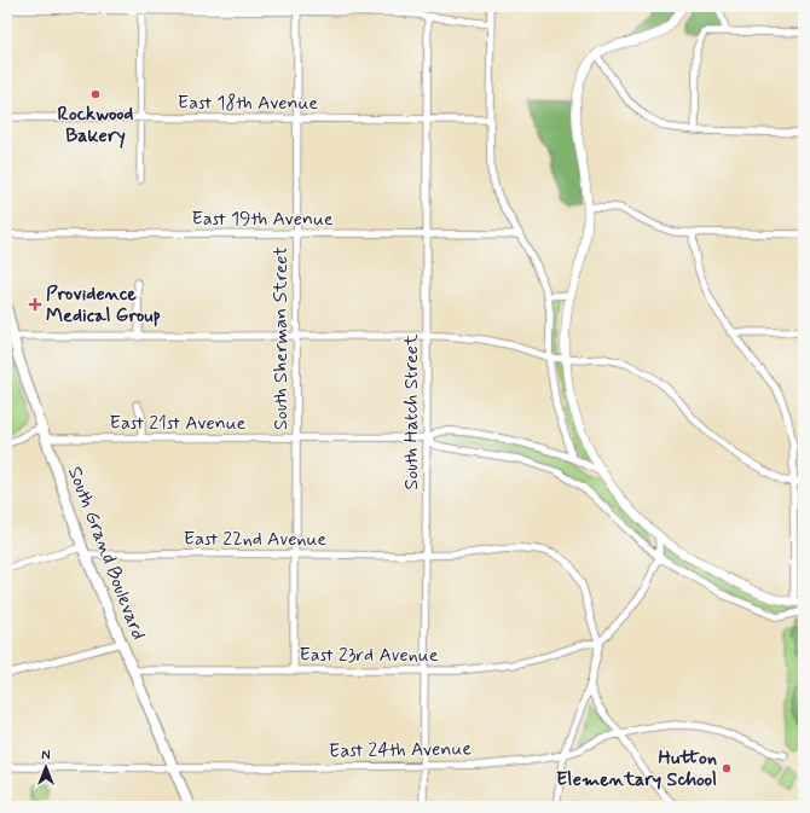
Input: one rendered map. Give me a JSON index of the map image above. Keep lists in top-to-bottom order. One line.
{"streets":{"main road":["South Grand Boulevard"],"street":["East 18th Avenue","East 19th Avenue","South Sherman Street","South Hatch Street","East 21st Avenue","East 22nd Avenue","East 23rd Avenue","East 24th Avenue"]},"crossings":[["East 18th Avenue","South Sherman Street"],["East 18th Avenue","South Hatch Street"],["East 19th Avenue","South Sherman Street"],["East 19th Avenue","South Hatch Street"],["South Sherman Street","East 21st Avenue"],["South Sherman Street","East 22nd Avenue"],["South Sherman Street","East 23rd Avenue"],["South Hatch Street","East 21st Avenue"],["South Hatch Street","East 22nd Avenue"],["South Hatch Street","East 23rd Avenue"],["South Hatch Street","East 24th Avenue"],["East 21st Avenue","South Grand Boulevard"],["East 22nd Avenue","South Grand Boulevard"],["East 22nd Avenue","East 23rd Avenue"],["South Grand Boulevard","East 23rd Avenue"],["South Grand Boulevard","East 24th Avenue"]],"places":{"other":["Rockwood Bakery","Hutton Elementary School"],"health":["Providence Medical Group"]},"north":"top"}
